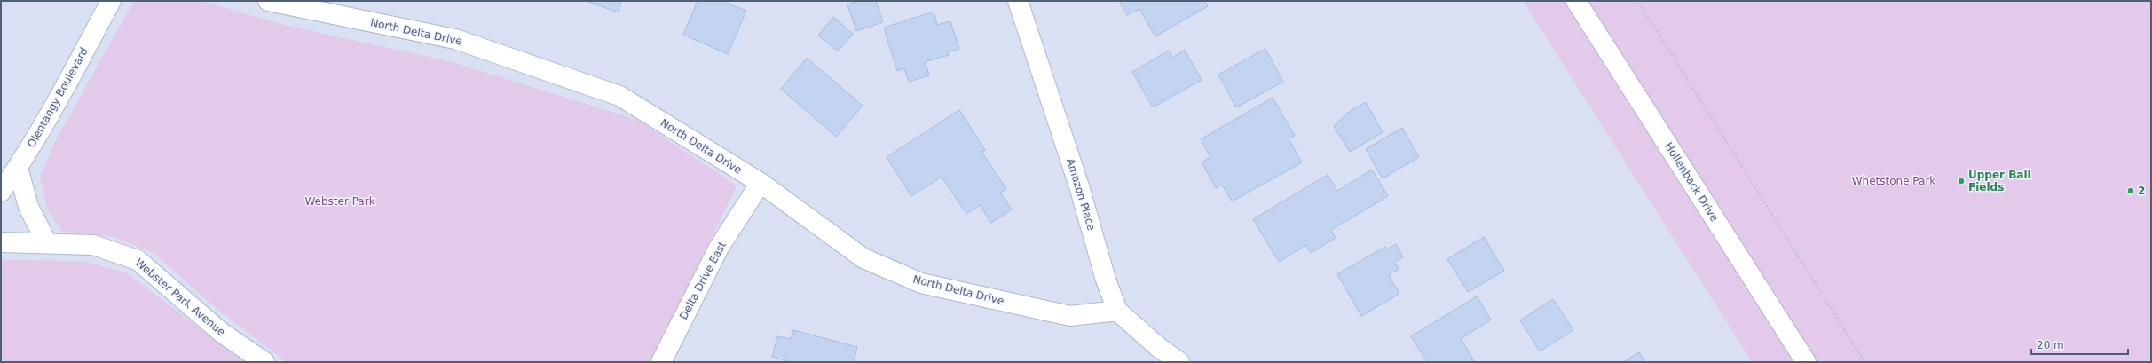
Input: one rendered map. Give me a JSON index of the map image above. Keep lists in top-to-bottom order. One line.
{"streets":{"street":["North Delta Drive","Olentangy Boulevard","Hollenback Drive","Amazon Place","Delta Drive East","Webster Park Avenue"]},"crossings":[["North Delta Drive","Amazon Place"],["North Delta Drive","Delta Drive East"]],"parks":["Whetstone Park","Webster Park"],"places":["Upper Ball Fields","2"],"scale_bar":"20 m"}
